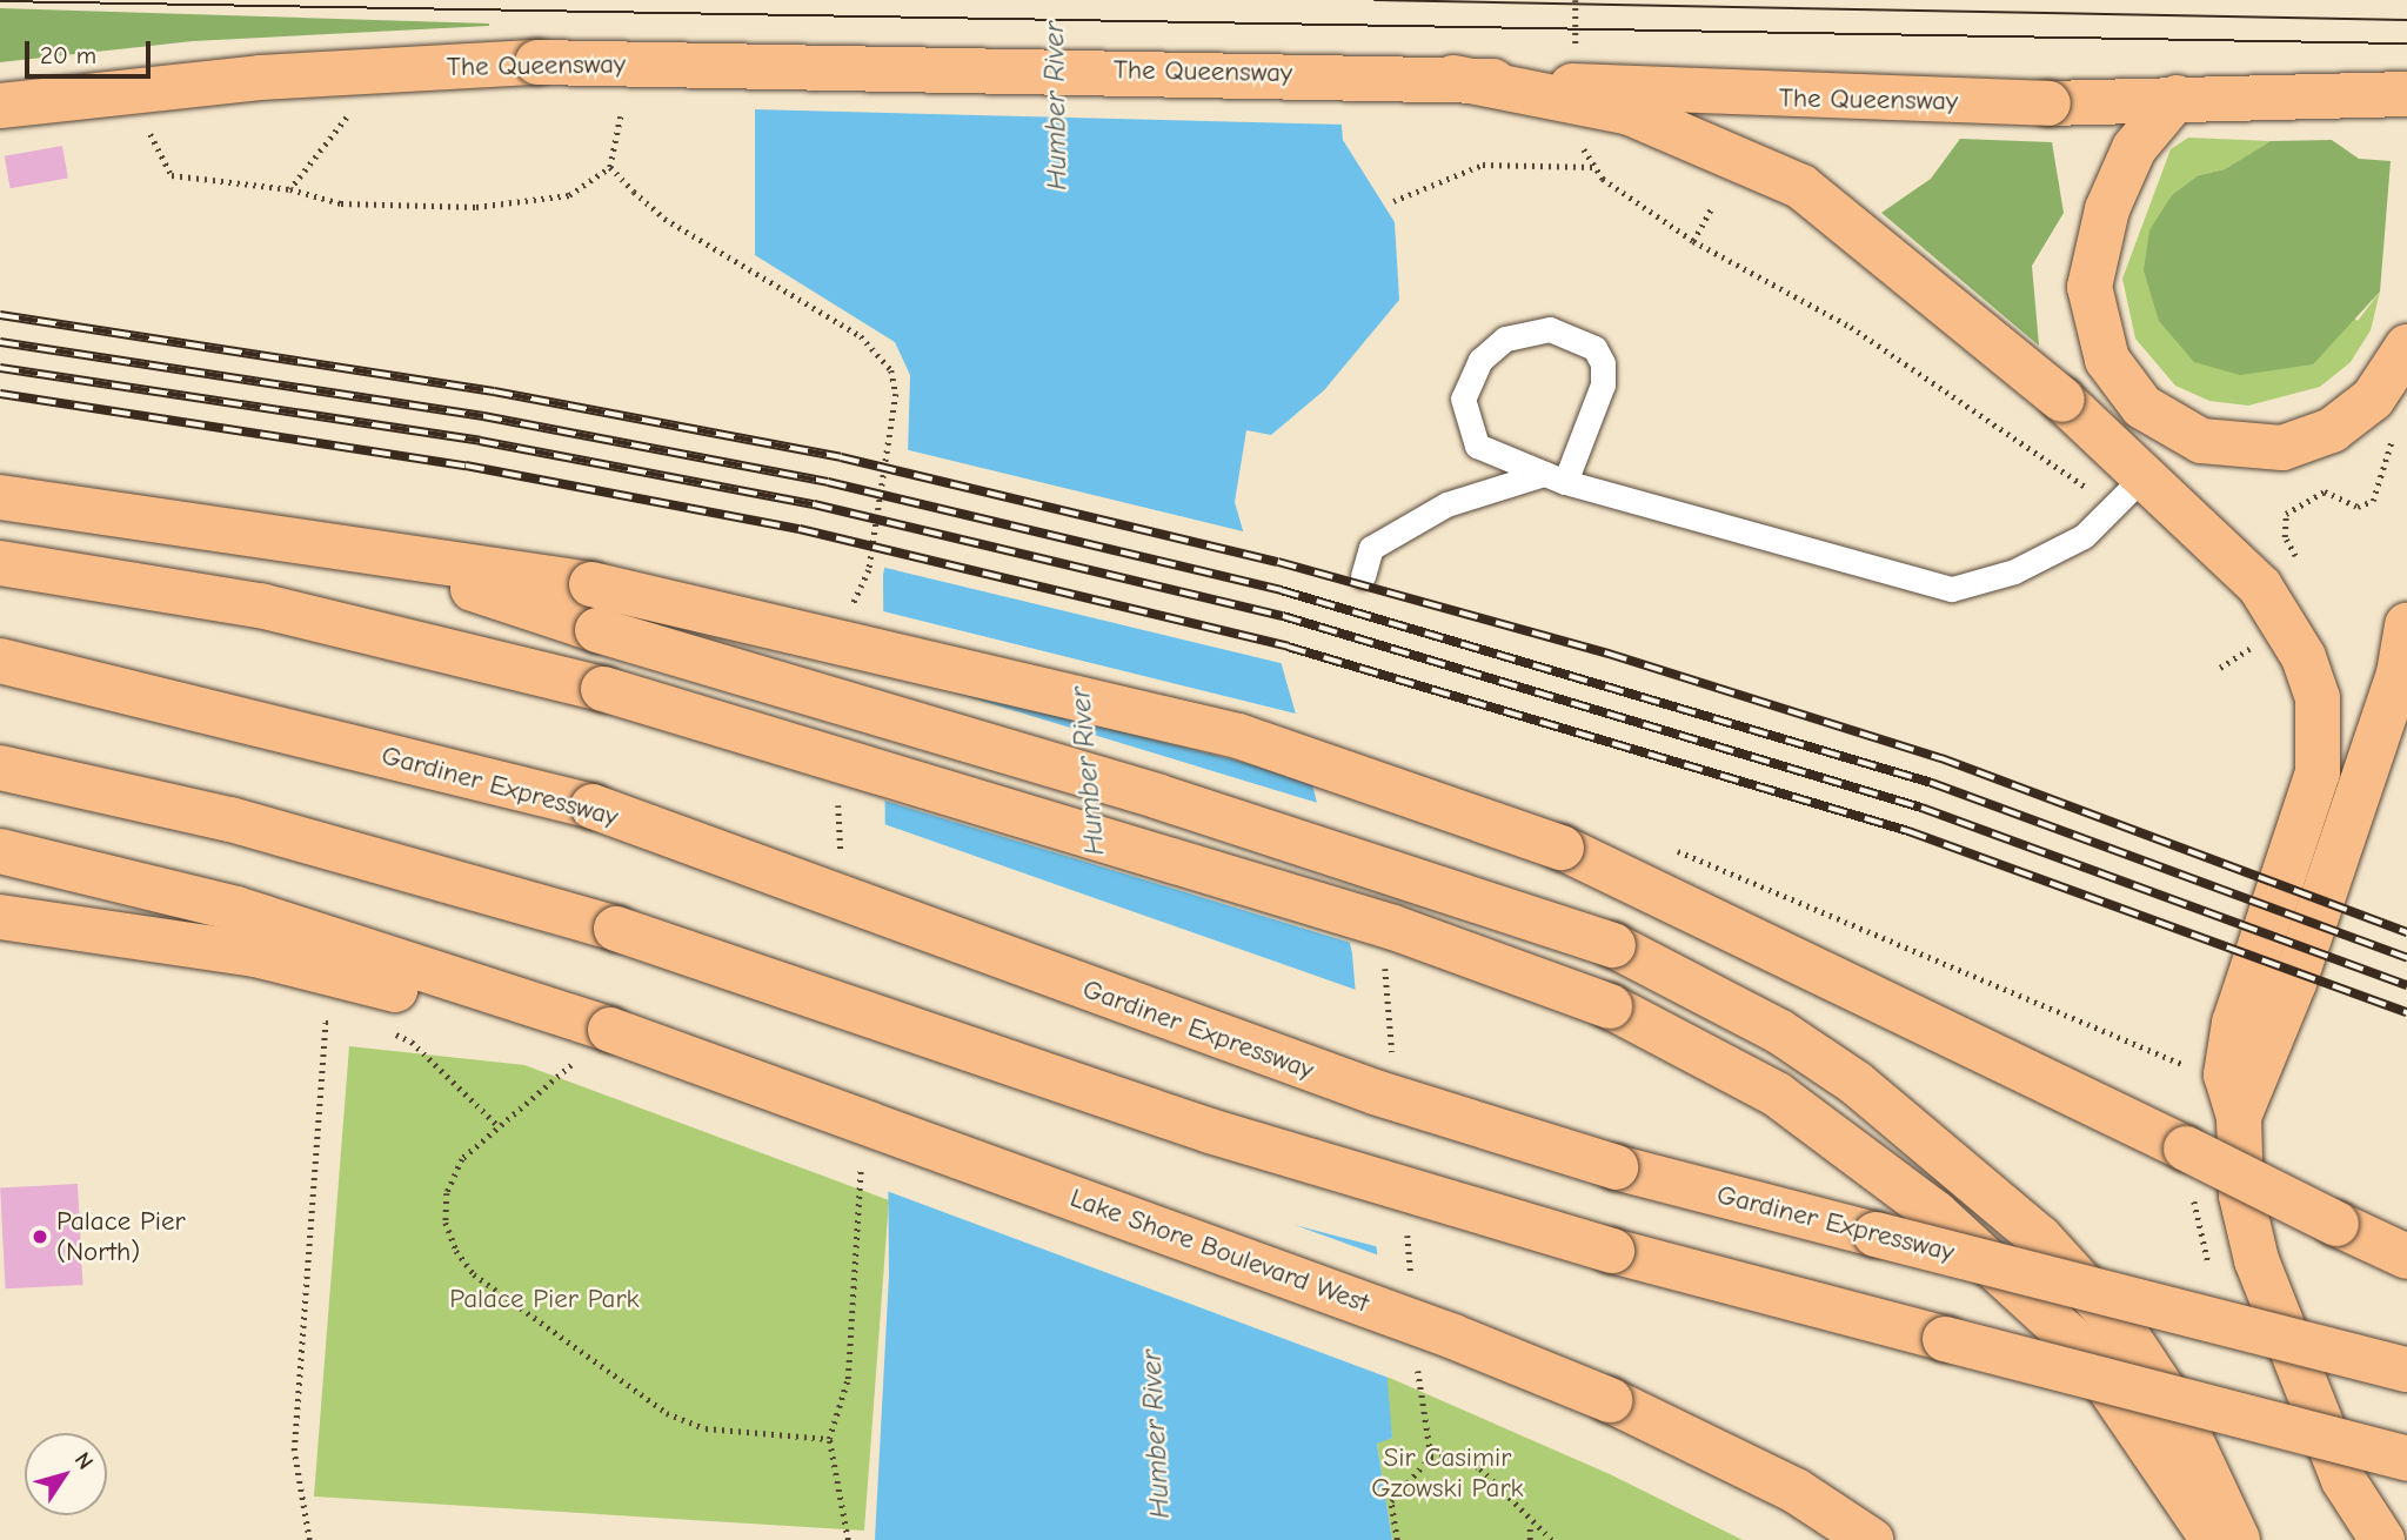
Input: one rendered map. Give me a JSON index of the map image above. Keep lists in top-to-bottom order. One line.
{"streets":{"main road":["The Queensway","Gardiner Expressway","Lake Shore Boulevard West"]},"water":["Humber River"],"parks":["Palace Pier Park","Sir Casimir Gzowski Park"],"places":["Palace Pier (North)"],"scale_bar":"20 m","north":"top right"}
